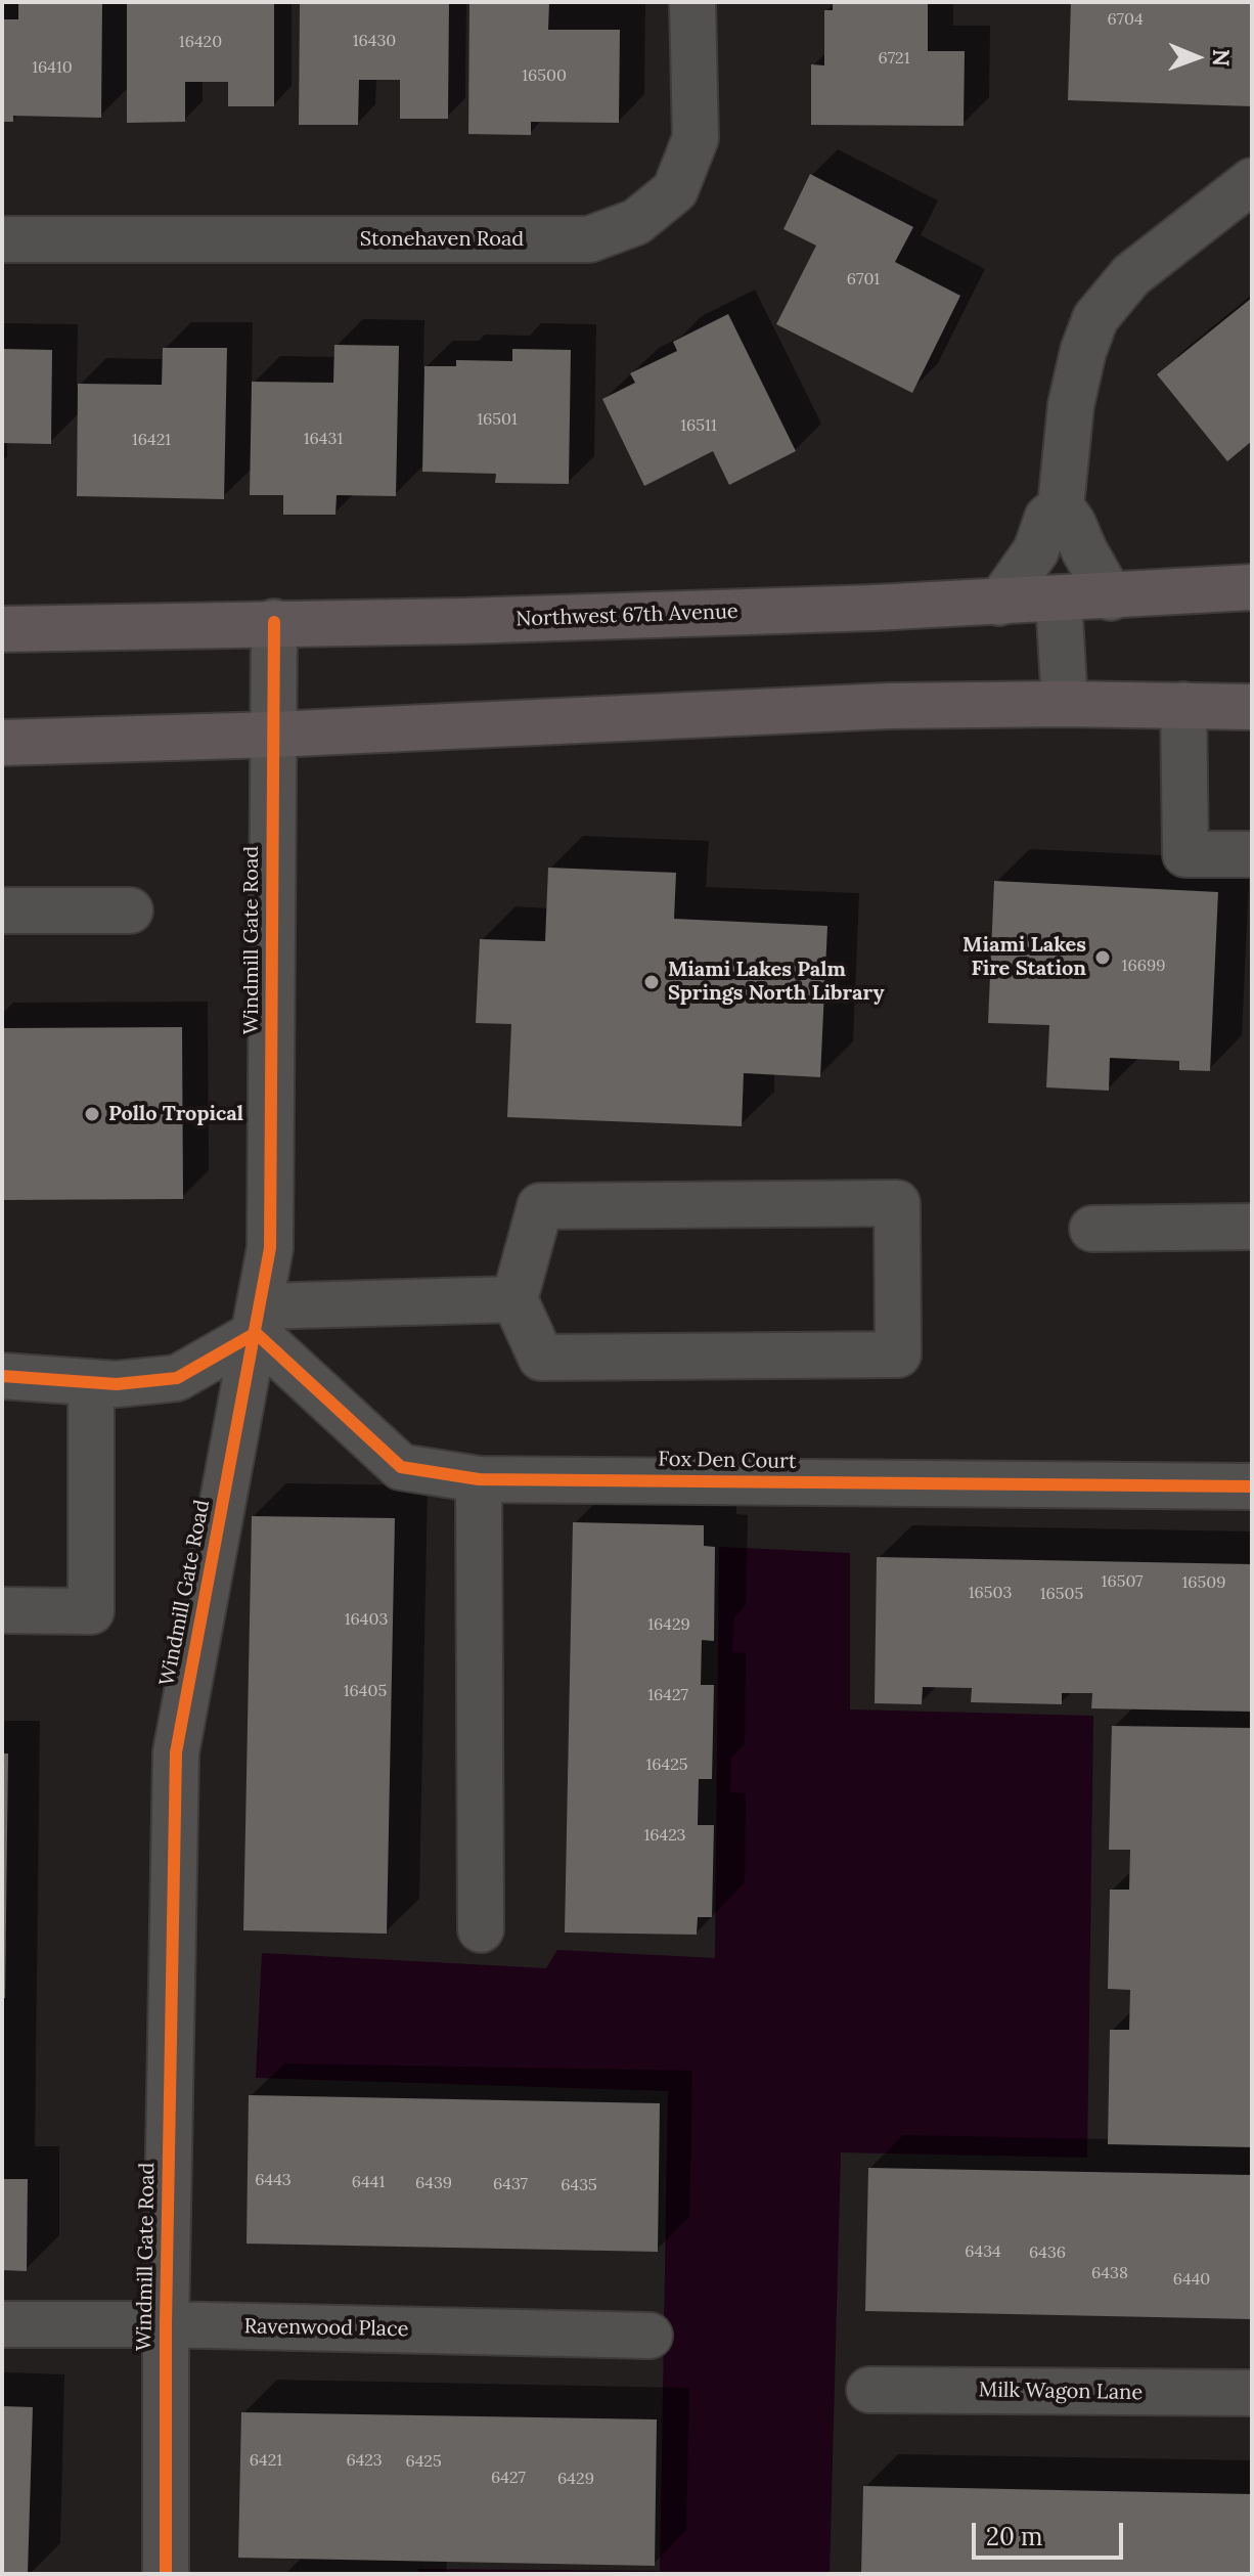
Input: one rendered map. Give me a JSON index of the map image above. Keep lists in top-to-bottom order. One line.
{"streets":{"main road":["Northwest 67th Avenue"],"street":["Stonehaven Road","Windmill Gate Road","Fox Den Court","Ravenwood Place","Milk Wagon Lane"]},"crossings":[["Northwest 67th Avenue","Windmill Gate Road"],["Windmill Gate Road","Fox Den Court"],["Windmill Gate Road","Ravenwood Place"]],"places":["Miami Lakes Fire Station","Miami Lakes Palm Springs North Library","Pollo Tropical"],"house_numbers":["6704","16430","16420","6721","16410","16500","6701","16501","16511","16431","16421","16699","16507","16509","16503","16505","16403","16429","16405","16427","16425","16423","6443","6441","6439","6437","6435","6434","6436","6438","6440","6421","6423","6425","6427","6429"],"scale_bar":"20 m","north":"right"}
